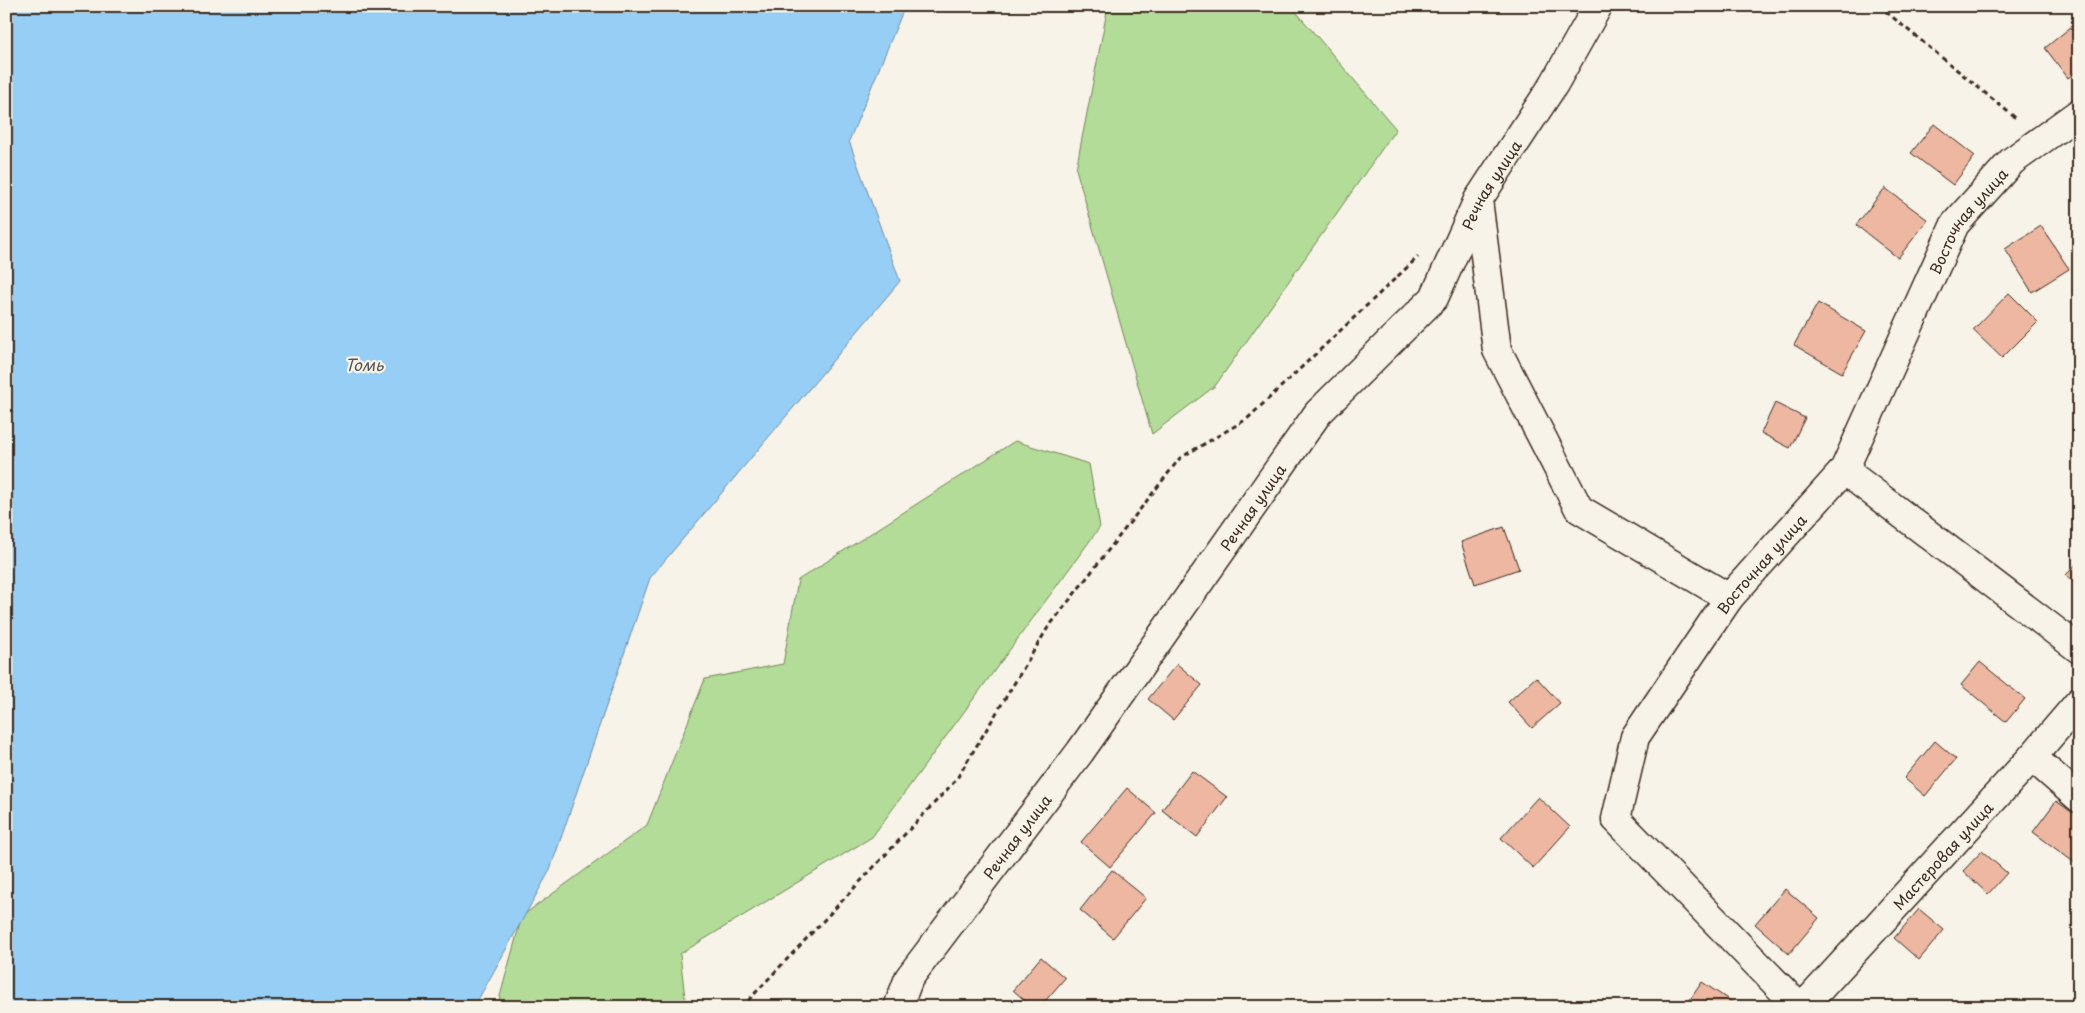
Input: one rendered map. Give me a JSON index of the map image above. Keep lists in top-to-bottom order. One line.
{"streets":{"street":["Речная улица","Восточная улица","Мастеровая улица"]},"water":["Томь"]}
